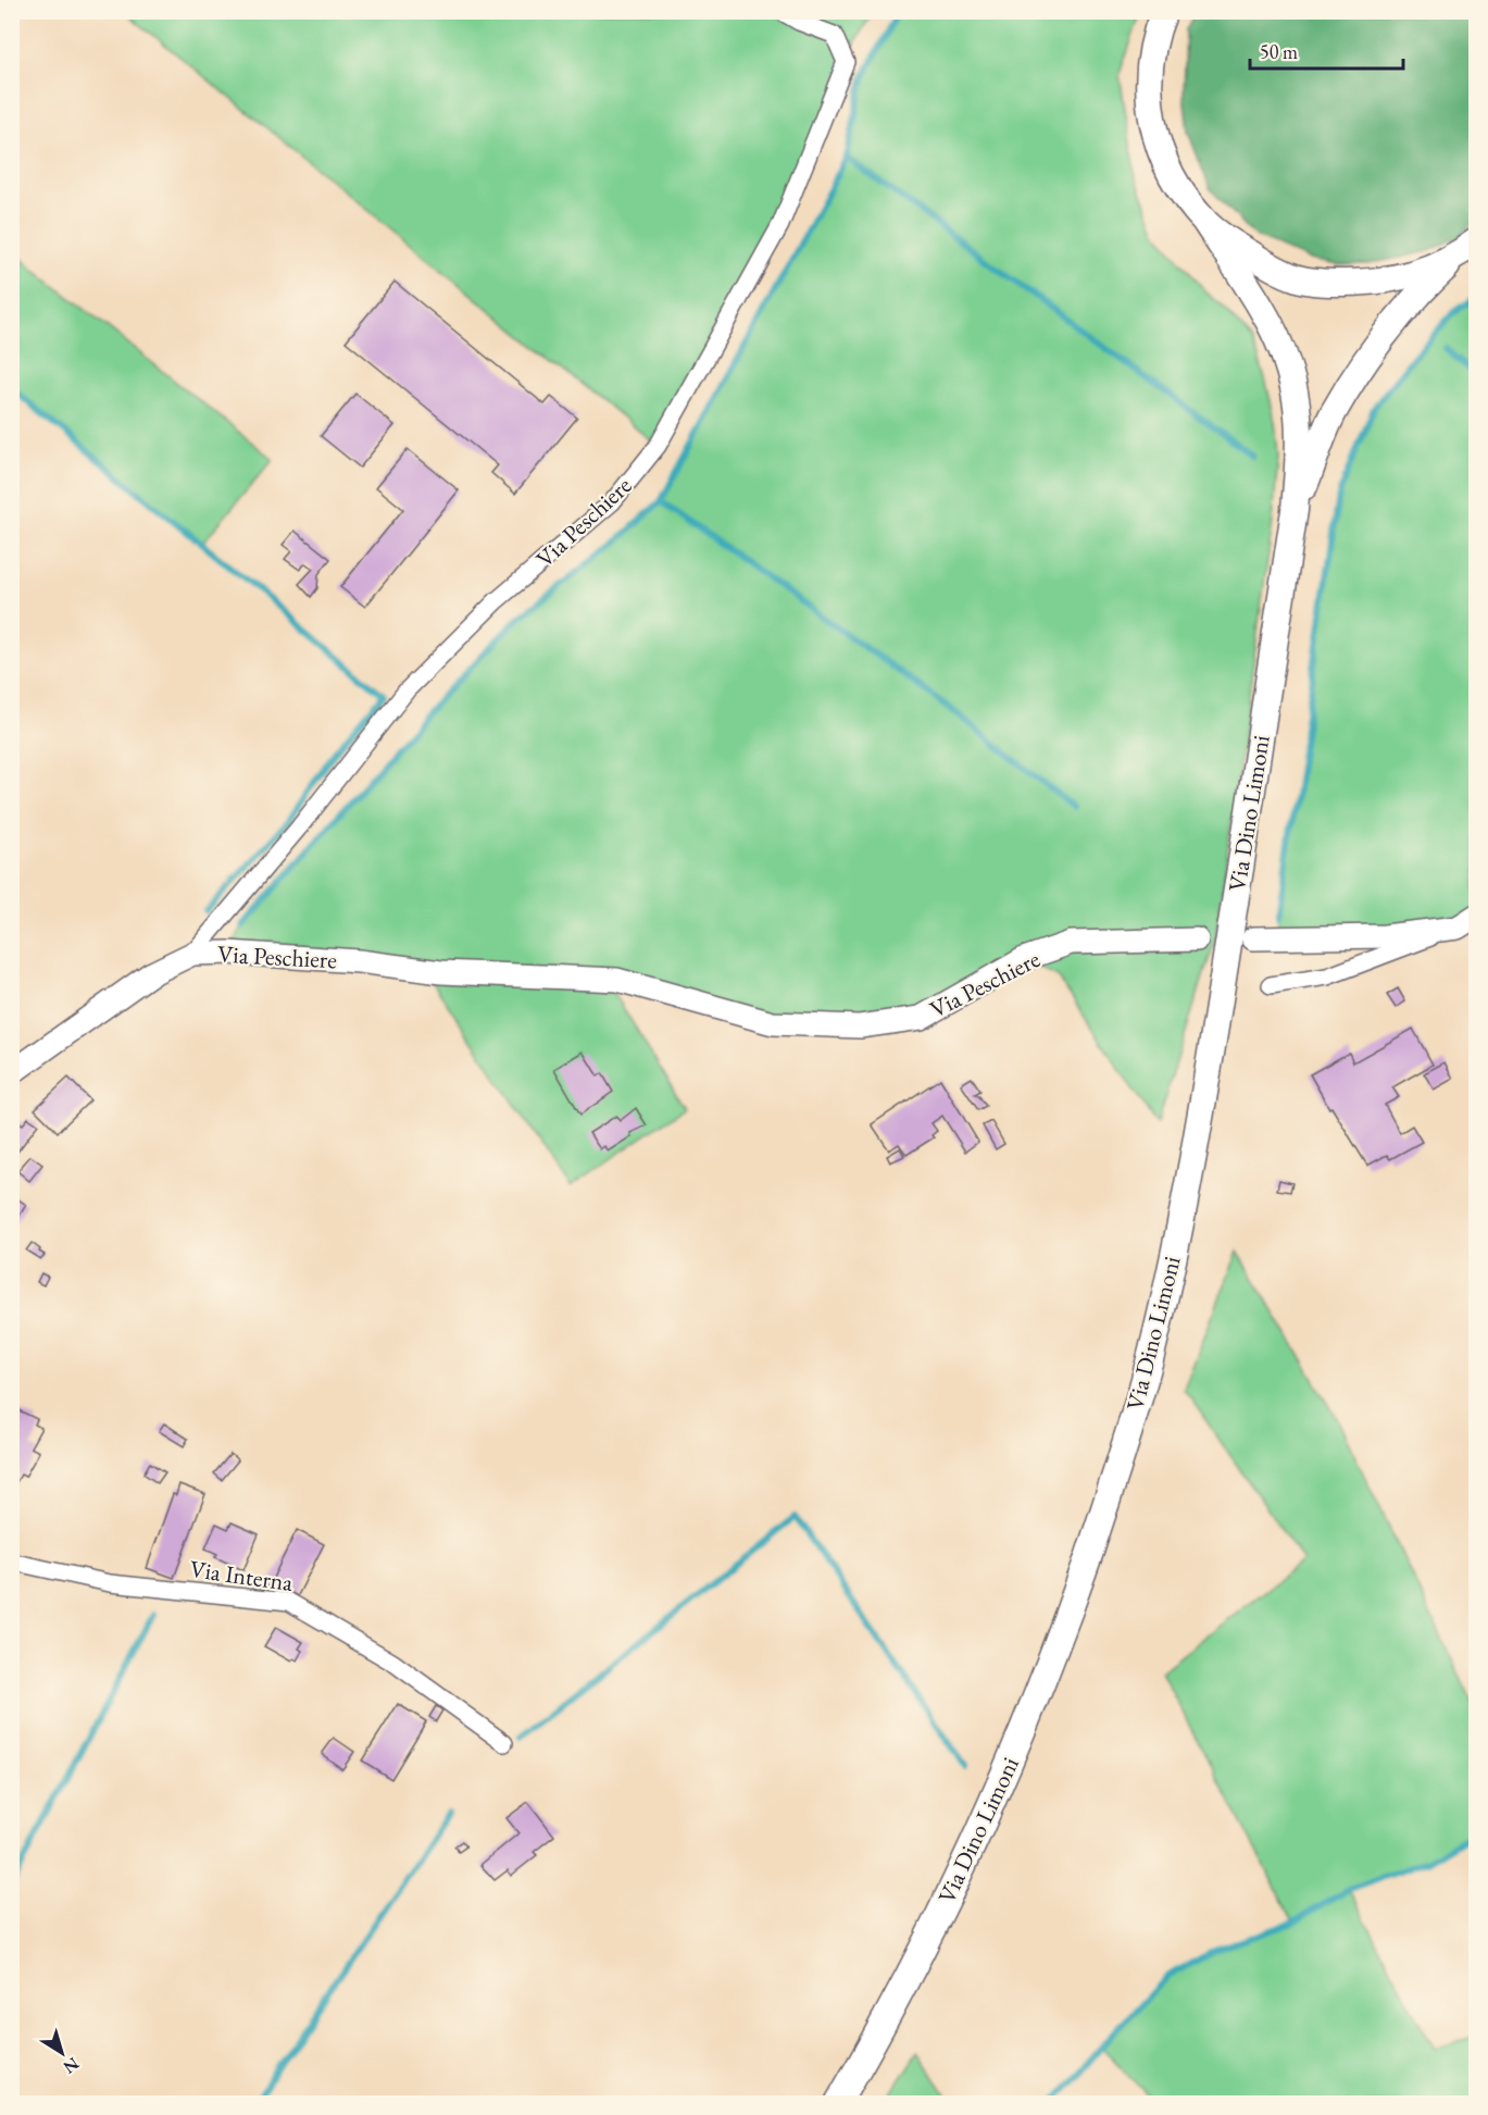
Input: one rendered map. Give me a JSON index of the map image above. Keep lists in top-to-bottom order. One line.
{"streets":{"main road":["Via Dino Limoni"],"street":["Via Peschiere","Via Interna"]},"scale_bar":"50 m","north":"bottom right"}
